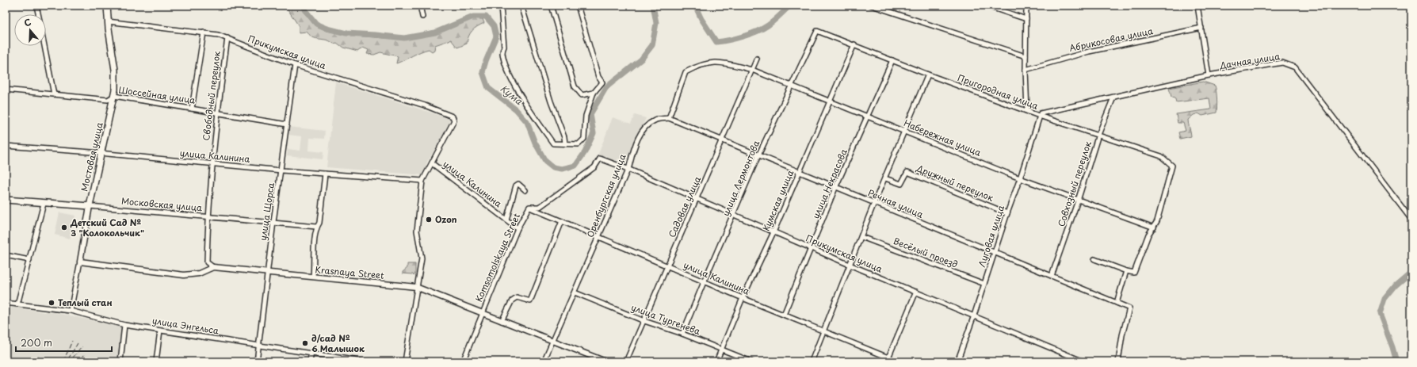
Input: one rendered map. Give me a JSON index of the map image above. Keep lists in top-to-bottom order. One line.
{"streets":{"main road":["Мостовая улица","Московская улица"],"street":["Абрикосовая улица","Прикумская улица","Дачная улица","Пригородная улица","Шоссейная улица","Свободный переулок","Набережная улица","улица Калинина","улица Лермонтова","Дружный переулок","улица Некрасова","Совхозный переулок","Оренбургская улица","Кумская улица","Речная улица","Садовая улица","улица Щорса","Луговая улица","Весёлый проезд","Komsomolskaya Street","Krasnaya Street","улица Тургенева","улица Энгельса"]},"crossings":[["Прикумская улица","Свободный переулок"],["Прикумская улица","улица Калинина"],["Прикумская улица","Мостовая улица"],["Прикумская улица","улица Лермонтова"],["Прикумская улица","улица Некрасова"],["Прикумская улица","Оренбургская улица"],["Прикумская улица","Кумская улица"],["Прикумская улица","Садовая улица"],["Прикумская улица","улица Щорса"],["Прикумская улица","Луговая улица"],["Прикумская улица","Komsomolskaya Street"],["Дачная улица","Пригородная улица"],["Дачная улица","Совхозный переулок"],["Дачная улица","Луговая улица"],["Пригородная улица","Набережная улица"],["Пригородная улица","улица Лермонтова"],["Пригородная улица","улица Некрасова"],["Пригородная улица","Совхозный переулок"],["Пригородная улица","Кумская улица"],["Пригородная улица","Луговая улица"],["Шоссейная улица","Свободный переулок"],["Шоссейная улица","Мостовая улица"],["Шоссейная улица","улица Щорса"],["Свободный переулок","улица Калинина"],["Свободный переулок","Московская улица"],["Свободный переулок","Krasnaya Street"],["Набережная улица","улица Лермонтова"],["Набережная улица","улица Некрасова"],["Набережная улица","Совхозный переулок"],["Набережная улица","Оренбургская улица"],["Набережная улица","Кумская улица"],["Набережная улица","Речная улица"],["Набережная улица","Садовая улица"],["Набережная улица","Луговая улица"],["улица Калинина","Мостовая улица"],["улица Калинина","улица Лермонтова"],["улица Калинина","улица Некрасова"],["улица Калинина","Оренбургская улица"],["улица Калинина","Кумская улица"],["улица Калинина","Садовая улица"],["улица Калинина","улица Щорса"],["улица Калинина","Komsomolskaya Street"],["Мостовая улица","Московская улица"],["Мостовая улица","Krasnaya Street"],["Мостовая улица","улица Энгельса"],["улица Лермонтова","Речная улица"],["улица Лермонтова","улица Тургенева"],["Дружный переулок","Луговая улица"],["улица Некрасова","Речная улица"],["Совхозный переулок","Речная улица"],["Оренбургская улица","Речная улица"],["Оренбургская улица","Krasnaya Street"],["Оренбургская улица","улица Тургенева"],["Кумская улица","Речная улица"],["Кумская улица","улица Тургенева"],["Речная улица","Садовая улица"],["Речная улица","Луговая улица"],["Московская улица","улица Щорса"],["Садовая улица","улица Тургенева"],["улица Щорса","Krasnaya Street"],["улица Щорса","улица Энгельса"],["Луговая улица","Весёлый проезд"],["Komsomolskaya Street","Krasnaya Street"]],"water":["Кума"],"places":["Ozon","Детский Сад № 3 \"Колокольчик\"","Теплый стан","д/сад № 6 Малышок"],"scale_bar":"200 m","north":"top"}
